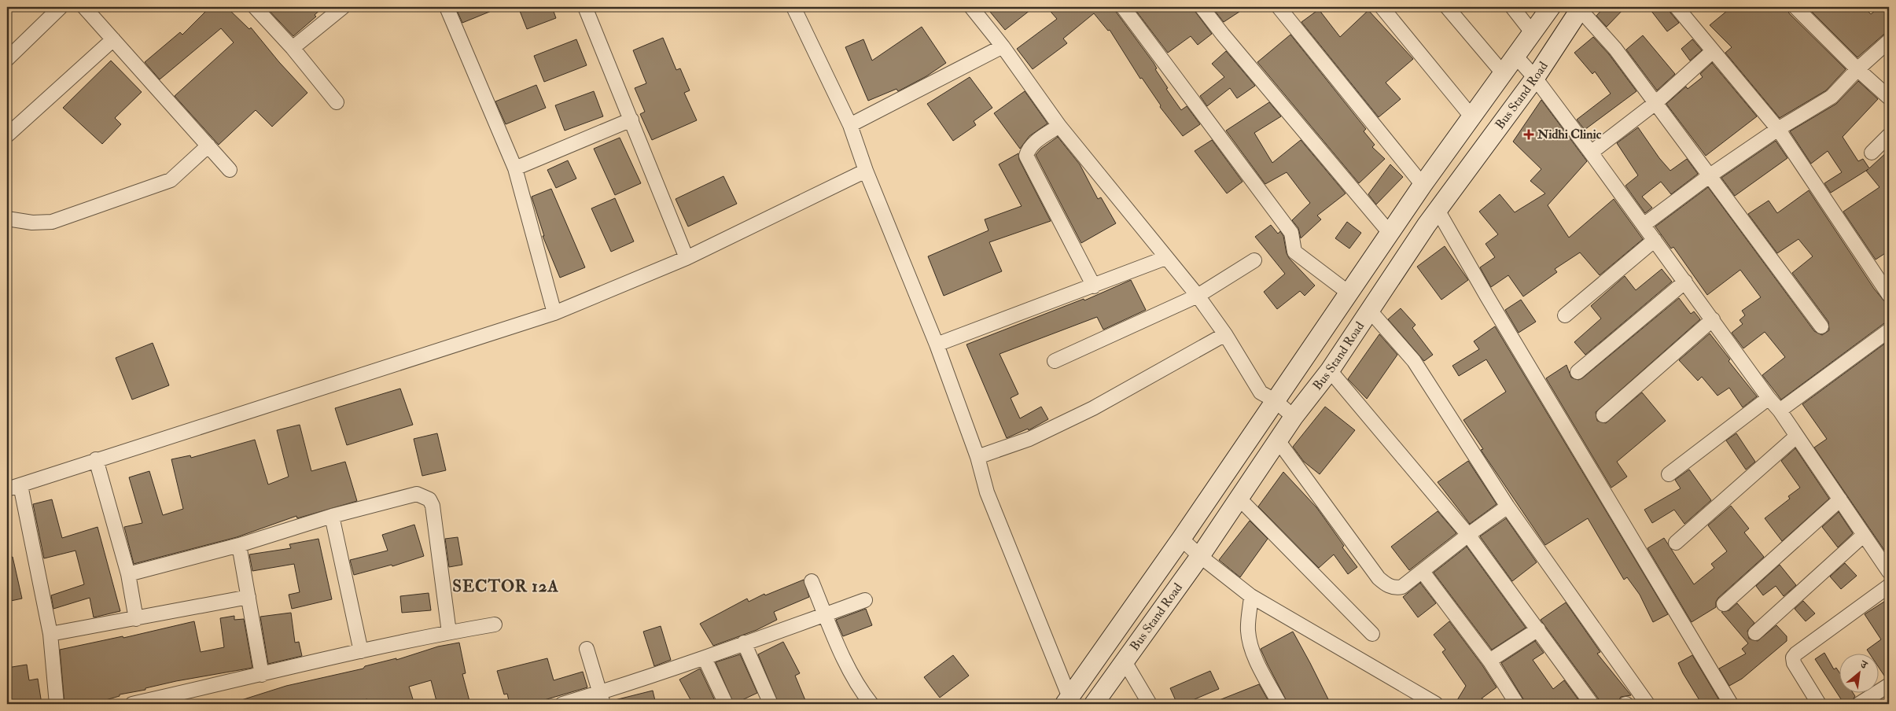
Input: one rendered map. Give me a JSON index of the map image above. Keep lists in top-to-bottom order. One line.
{"streets":{"street":["Bus Stand Road"]},"districts":["SECTOR 12A"],"places":{"health":["Nidhi Clinic"]},"north":"top right"}
